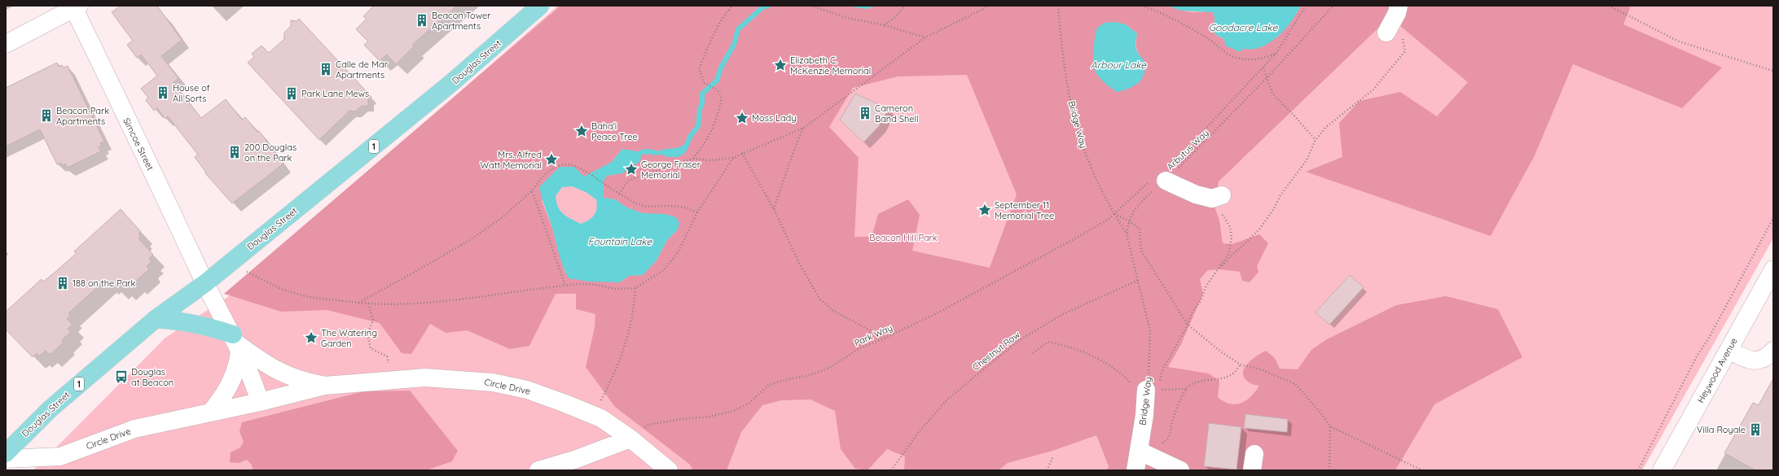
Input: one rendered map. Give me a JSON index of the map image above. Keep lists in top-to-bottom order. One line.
{"streets":{"main road":["Douglas Street","1"],"street":["Bridge Way","Simcoe Street","Heywood Avenue","Circle Drive"],"path":["Arbutus Way","Park Way","Chestnut Row"]},"crossings":[["Douglas Street","Simcoe Street"],["Douglas Street","Circle Drive"],["Bridge Way","Arbutus Way"],["Bridge Way","Park Way"],["Simcoe Street","Circle Drive"],["Arbutus Way","Park Way"],["Arbutus Way","Chestnut Row"],["Park Way","Circle Drive"]],"water":["Goodacre Lake","Arbour Lake","Fountain Lake"],"parks":["Beacon Hill Park"],"places":{"building":["Beacon Tower Apartments","Calle de Mar Apartments","House of All Sorts","Park Lane Mews","Cameron Band Shell","Beacon Park Apartments","200 Douglas on the Park","188 on the Park","Villa Royale"],"place":["Elizabeth C. McKenzie Memorial","Moss Lady","Baha'i Peace Tree","Mrs. Alfred Watt Memorial","George Fraser Memorial","September 11 Memorial Tree","The Watering Garden"],"bus stop":["Douglas at Beacon"]}}
